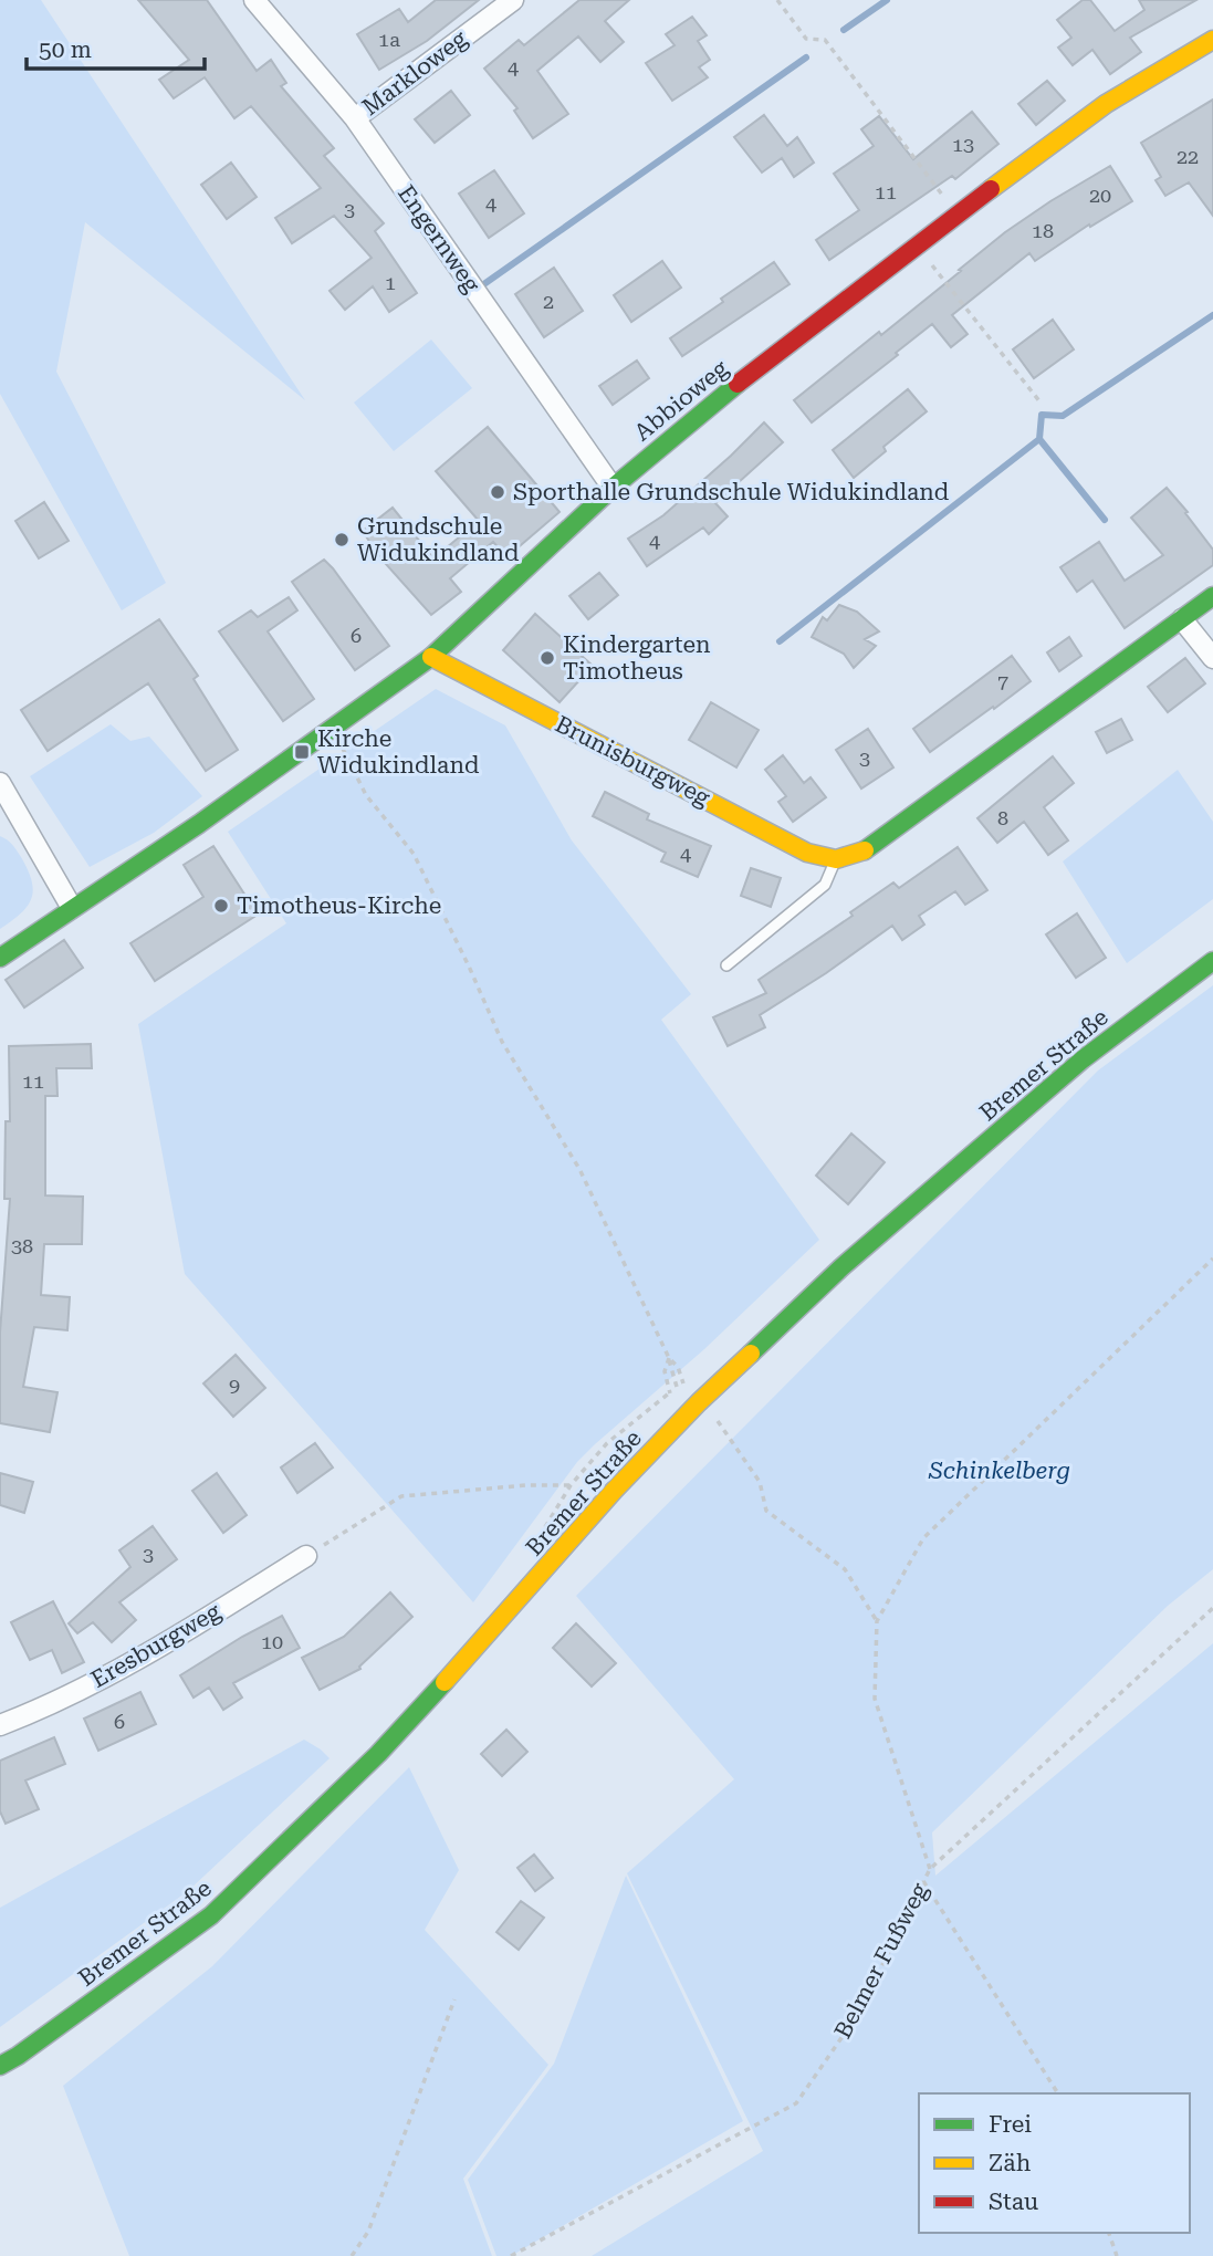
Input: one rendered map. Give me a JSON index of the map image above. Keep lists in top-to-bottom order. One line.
{"streets":{"street":["Markloweg","Engernweg","Abbioweg","Brunisburgweg","Bremer Straße","Eresburgweg"],"path":["Belmer Fußweg"]},"crossings":[["Markloweg","Engernweg"],["Engernweg","Abbioweg"],["Abbioweg","Brunisburgweg"]],"parks":["Schinkelberg"],"places":{"other":["Sporthalle Grundschule Widukindland","Grundschule Widukindland","Kindergarten Timotheus","Timotheus-Kirche"],"transit":["Kirche Widukindland"]},"house_numbers":["1a","4","13","22","11","20","4","3","18","1","2","4","6","7","3","8","4","11","38","9","3","10","6"],"legend":["Frei","Zäh","Stau"],"scale_bar":"50 m"}
